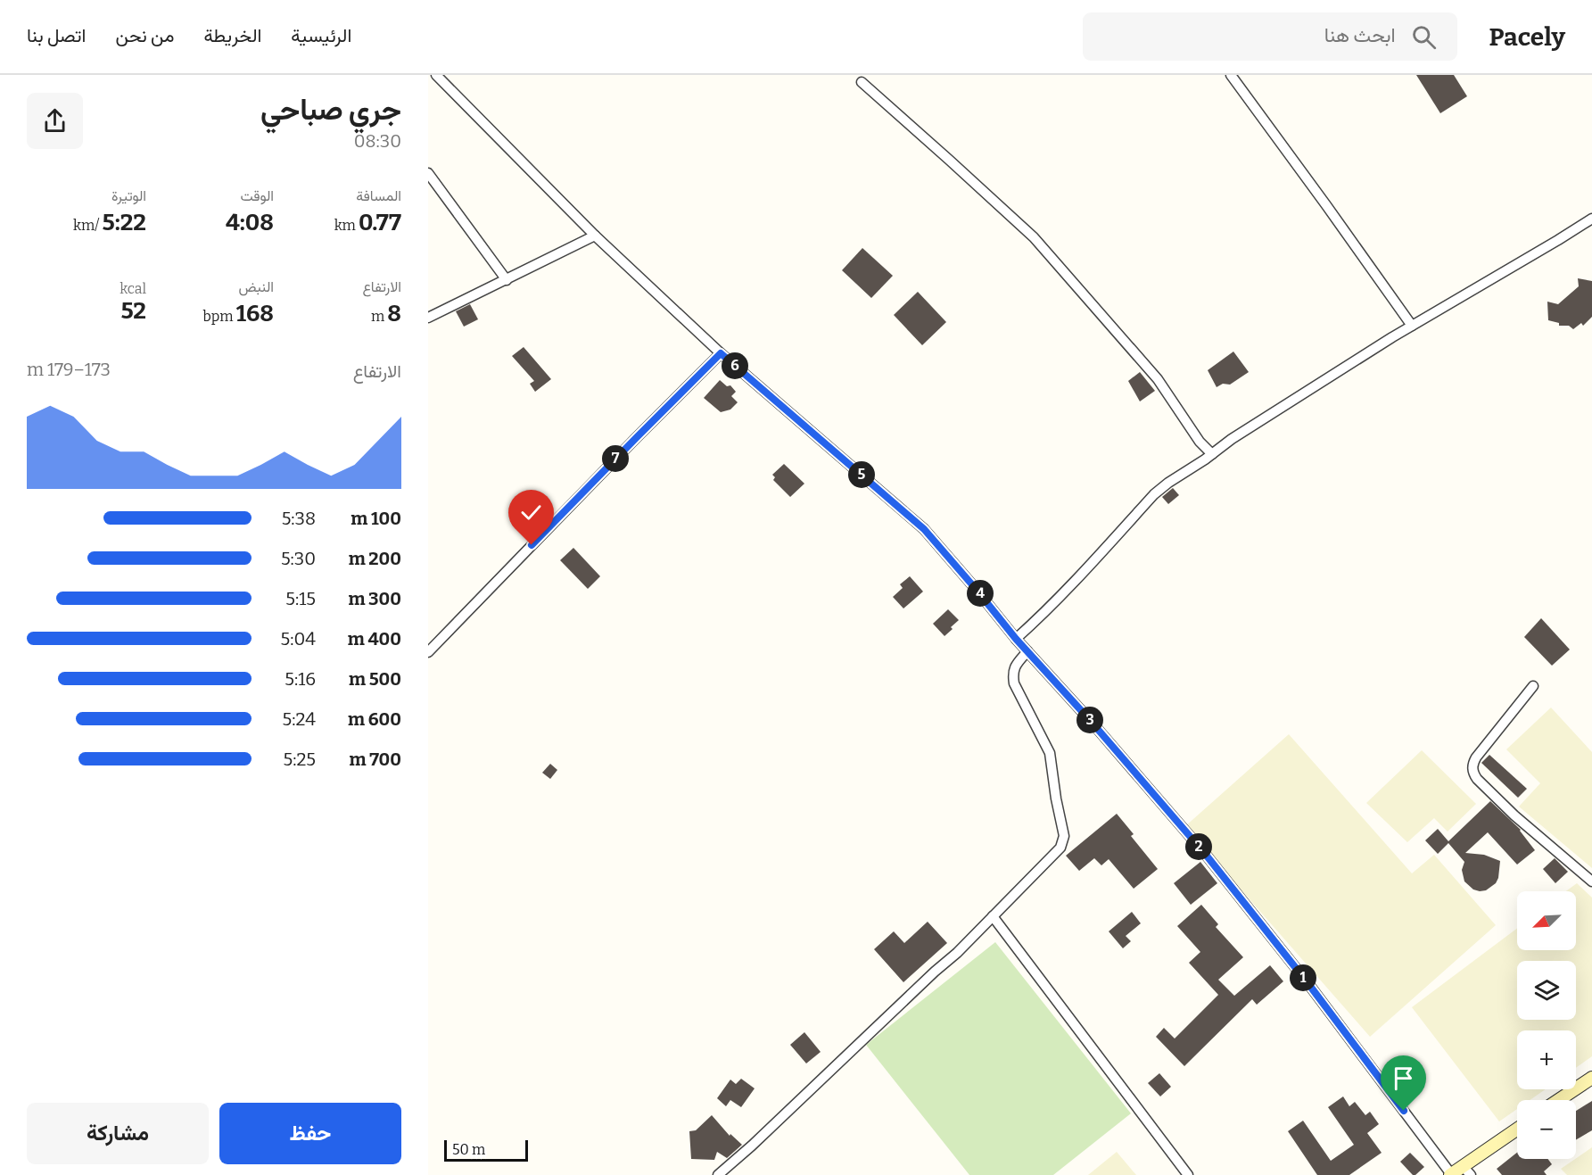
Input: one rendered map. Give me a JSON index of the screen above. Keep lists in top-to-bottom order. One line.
{"scale_bar":"50 m","north":"bottom left","page":{"header":"Pacely","search":"ابحث هنا","nav":["الرئيسية","الخريطة","من نحن","اتصل بنا"],"heading":["جري صباحي","08:30"],"stats":[["المسافة","0.77 km"],["الوقت","4:08"],["الوتيرة","5:22 /km"],["الارتفاع","8 m"],["النبض","168 bpm"],["kcal","52"]],"chart":["الارتفاع","173–179 m"],"pins":["6","7","5","4","3","2","1"],"list":[{"name":"100 m","note":"5:38"},{"name":"200 m","note":"5:30"},{"name":"300 m","note":"5:15"},{"name":"400 m","note":"5:04"},{"name":"500 m","note":"5:16"},{"name":"600 m","note":"5:24"},{"name":"700 m","note":"5:25"}],"map_buttons":["+","−"],"buttons":["حفظ","مشاركة"],"scale":"50 m"}}
